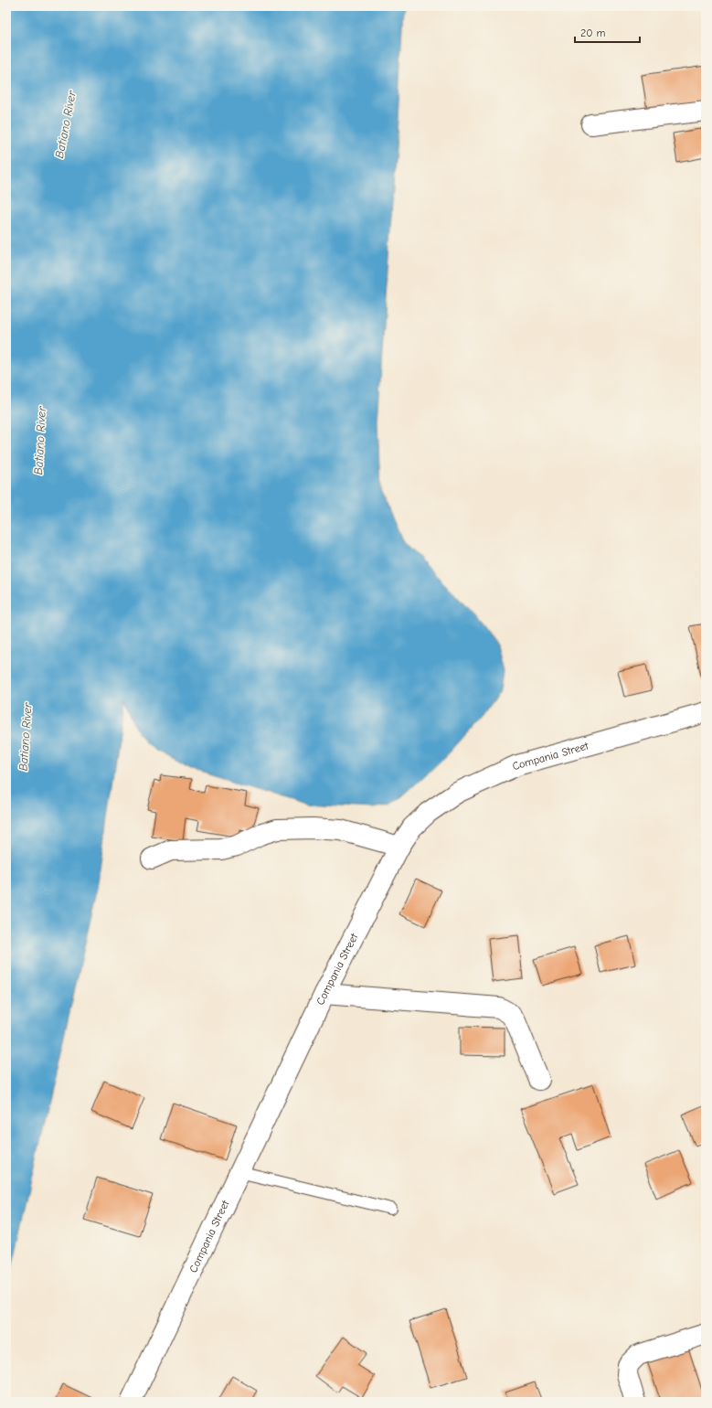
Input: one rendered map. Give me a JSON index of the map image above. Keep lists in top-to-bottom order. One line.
{"streets":{"street":["Compania Street"]},"water":["Batiano River"],"scale_bar":"20 m"}
